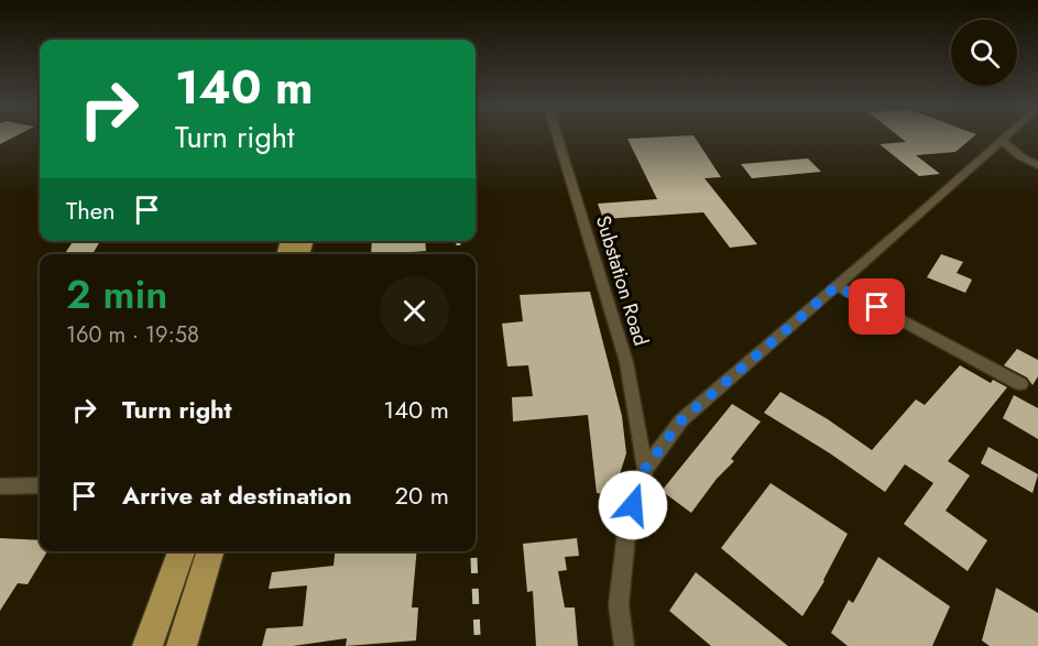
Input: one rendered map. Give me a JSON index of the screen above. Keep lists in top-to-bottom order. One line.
{"streets":{"street":["Substation Road"]},"page":{"turn":["140 m","Turn right"],"then":"Then","heading":["2 min","160 m · 19:58"],"list":[{"name":"Turn right","value":"140 m"},{"name":"Arrive at destination","value":"20 m"}]}}
